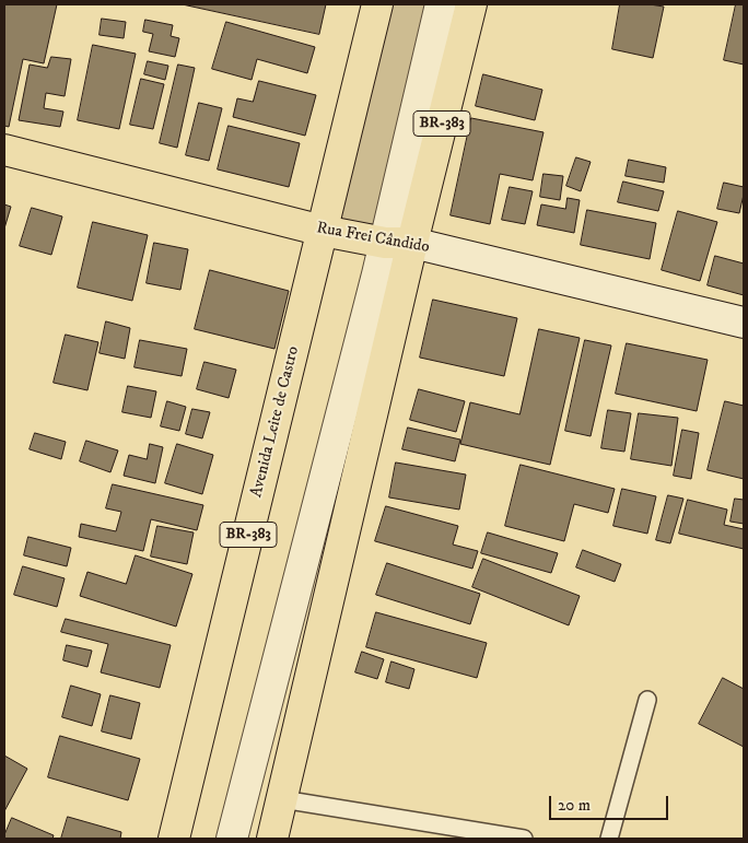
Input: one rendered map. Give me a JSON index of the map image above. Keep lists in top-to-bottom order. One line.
{"streets":{"main road":["BR-383","Rua Frei Cândido","Avenida Leite de Castro"]},"crossings":[["BR-383","Rua Frei Cândido"],["Rua Frei Cândido","Avenida Leite de Castro"]],"scale_bar":"20 m"}
